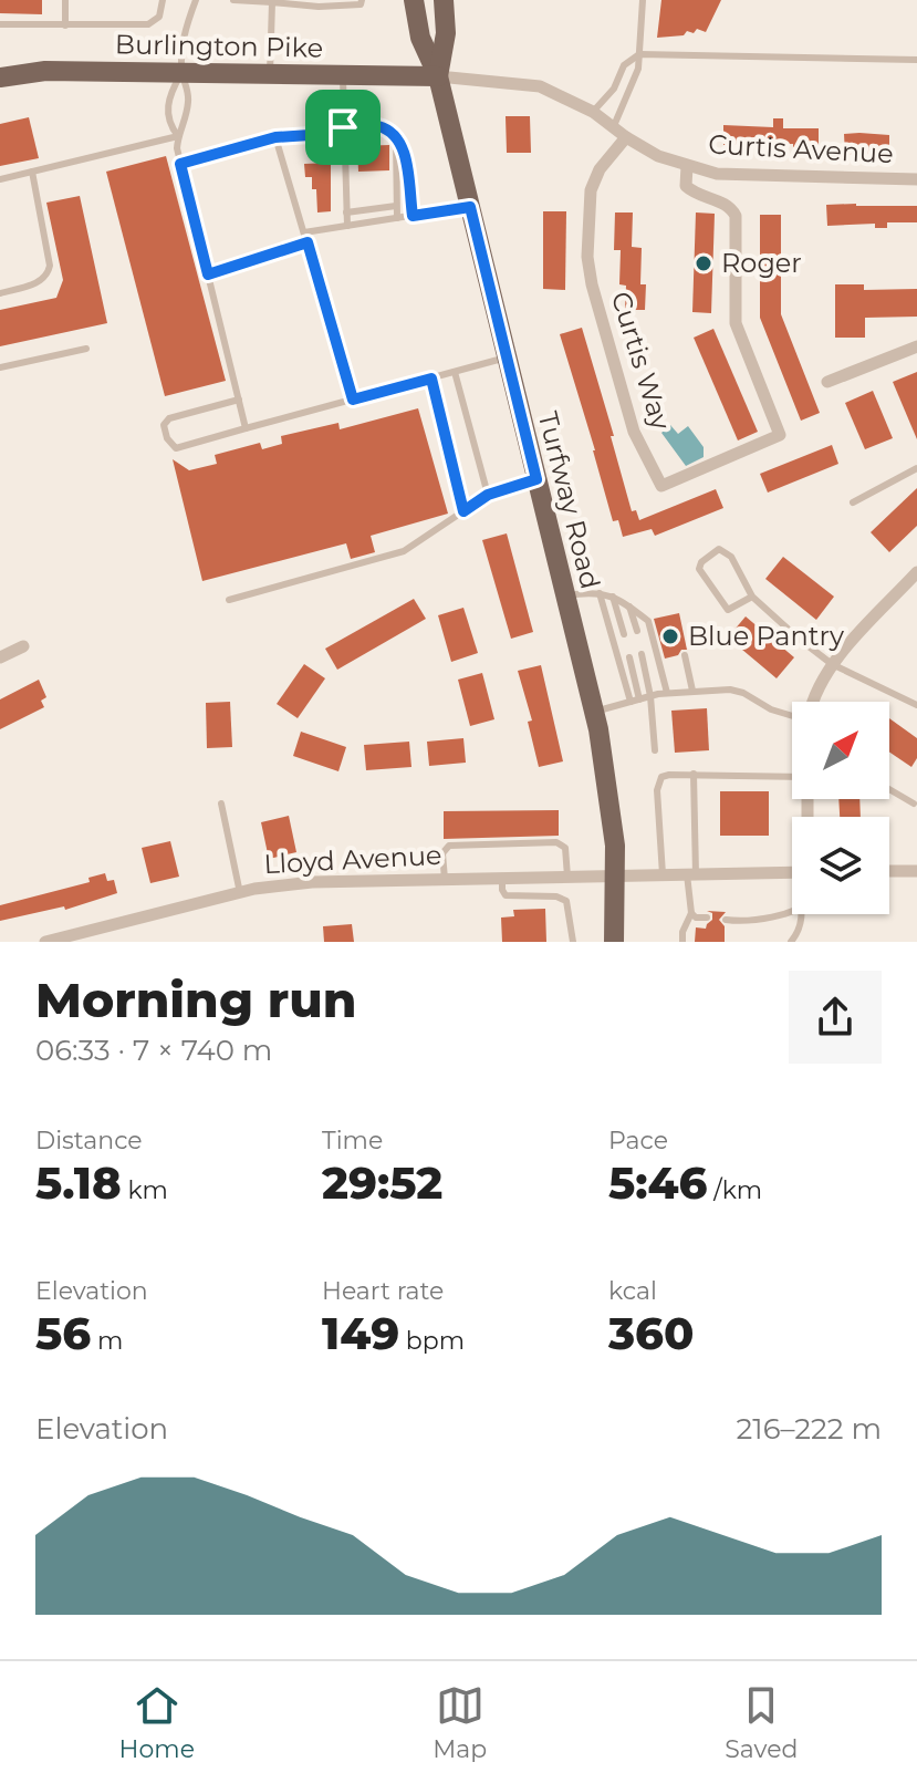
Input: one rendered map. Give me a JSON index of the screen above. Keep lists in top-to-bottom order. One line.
{"streets":{"main road":["Burlington Pike","Turfway Road"],"street":["Curtis Avenue","Curtis Way","Lloyd Avenue"]},"crossings":[["Burlington Pike","Curtis Avenue"],["Burlington Pike","Turfway Road"],["Curtis Avenue","Curtis Way"],["Curtis Avenue","Turfway Road"],["Turfway Road","Lloyd Avenue"]],"places":["Roger","Blue Pantry"],"north":"top right","page":{"heading":["Morning run","06:33 · 7 × 740 m"],"stats":[["Distance","5.18 km"],["Time","29:52"],["Pace","5:46 /km"],["Elevation","56 m"],["Heart rate","149 bpm"],["kcal","360"]],"chart":["Elevation","216–222 m"],"tabs":["Home","Map","Saved"]}}
